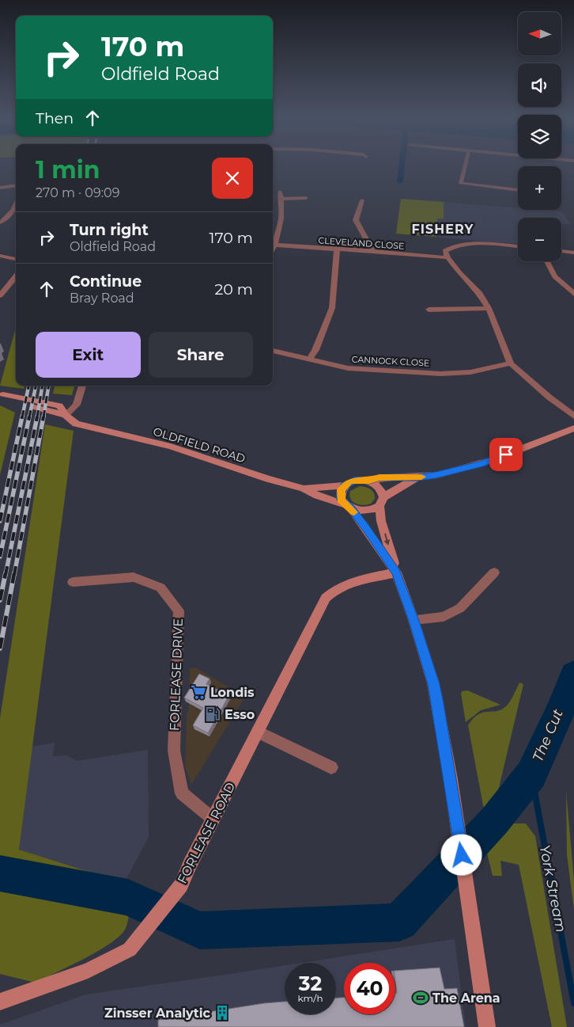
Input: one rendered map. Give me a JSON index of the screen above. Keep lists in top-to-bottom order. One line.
{"streets":{"main road":["OLDFIELD ROAD","FORLEASE ROAD"],"street":["CLEVELAND CLOSE","CANNOCK CLOSE","FORLEASE DRIVE"]},"crossings":[["FORLEASE DRIVE","FORLEASE ROAD"]],"districts":["FISHERY"],"water":["The Cut","York Stream"],"places":{"supermarket":["Londis"],"fuel station":["Esso"],"sports":["The Arena"],"building":["Zinsser Analytic"]},"north":"left","page":{"map_buttons":["+","−"],"turn":["170 m","Oldfield Road"],"then":"Then","heading":["1 min","270 m · 09:09"],"list":[{"name":"Turn right","note":"Oldfield Road","value":"170 m"},{"name":"Continue","note":"Bray Road","value":"20 m"}],"buttons":["Exit","Share"],"speed":"32 km/h","limit":"40"}}
